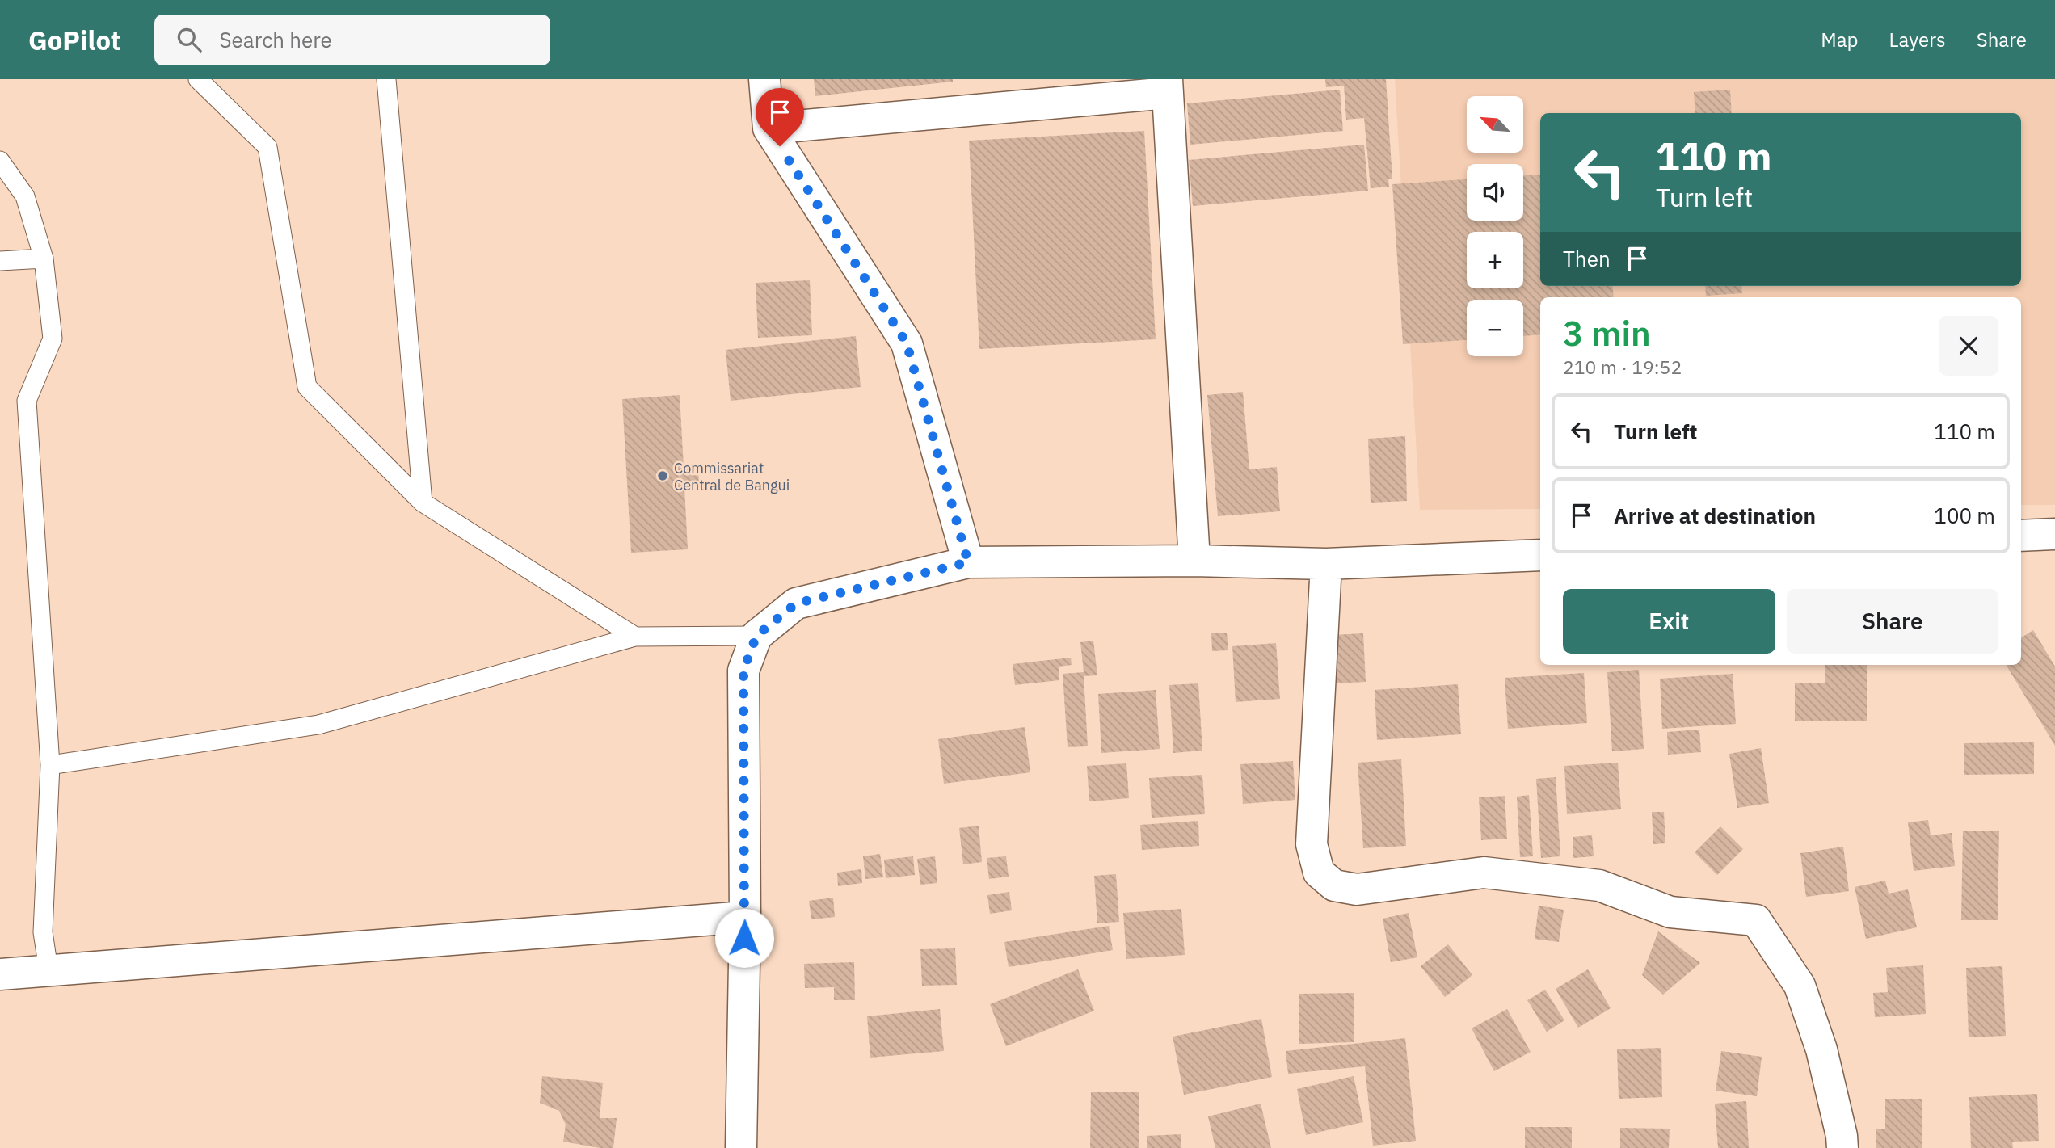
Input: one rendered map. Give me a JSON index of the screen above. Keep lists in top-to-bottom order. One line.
{"places":["Commissariat Central de Bangui"],"north":"top left","page":{"header":"GoPilot","search":"Search here","nav":["Map","Layers","Share"],"map_buttons":["+","−"],"turn":["110 m","Turn left"],"then":"Then","heading":["3 min","210 m · 19:52"],"list":[{"name":"Turn left","value":"110 m"},{"name":"Arrive at destination","value":"100 m"}],"buttons":["Exit","Share"]}}
